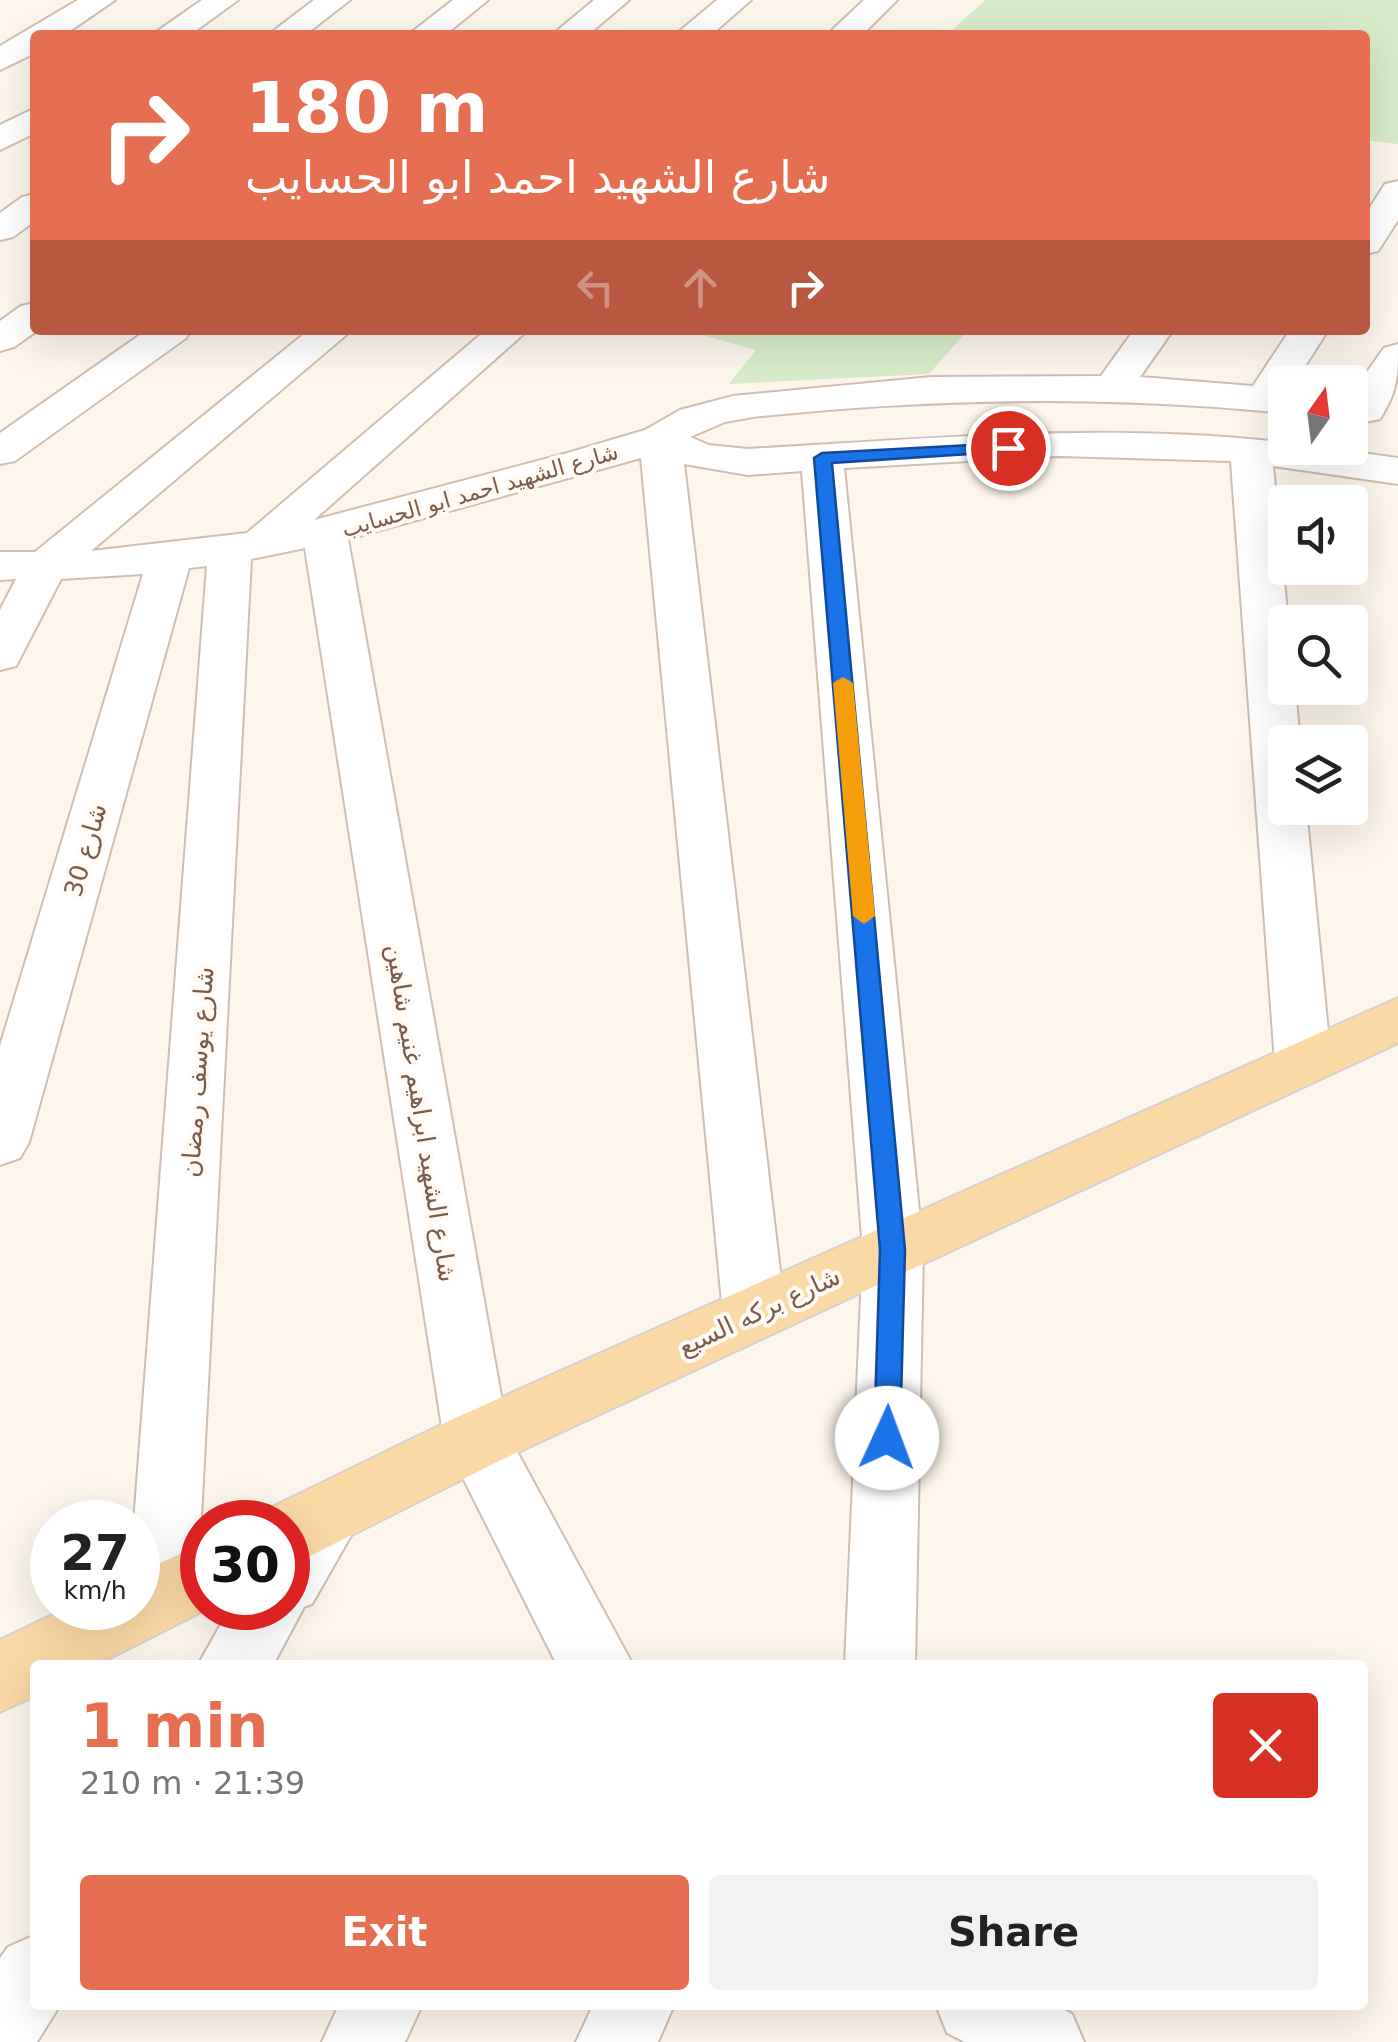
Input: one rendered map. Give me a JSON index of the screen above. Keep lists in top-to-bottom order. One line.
{"streets":{"main road":["شارع بركه السبع"],"street":["شارع الشهيد احمد ابو الحسايب","شارع 30","شارع يوسف رمضان","شارع الشهيد ابراهيم غنيم شاهين"]},"crossings":[["شارع الشهيد احمد ابو الحسايب","شارع 30"],["شارع الشهيد احمد ابو الحسايب","شارع يوسف رمضان"],["شارع الشهيد احمد ابو الحسايب","شارع الشهيد ابراهيم غنيم شاهين"],["شارع الشهيد ابراهيم غنيم شاهين","شارع بركه السبع"]],"north":"top","page":{"turn":["180 m","شارع الشهيد احمد ابو الحسايب"],"speed":"27 km/h","limit":"30","heading":["1 min","210 m · 21:39"],"buttons":["Exit","Share"]}}
